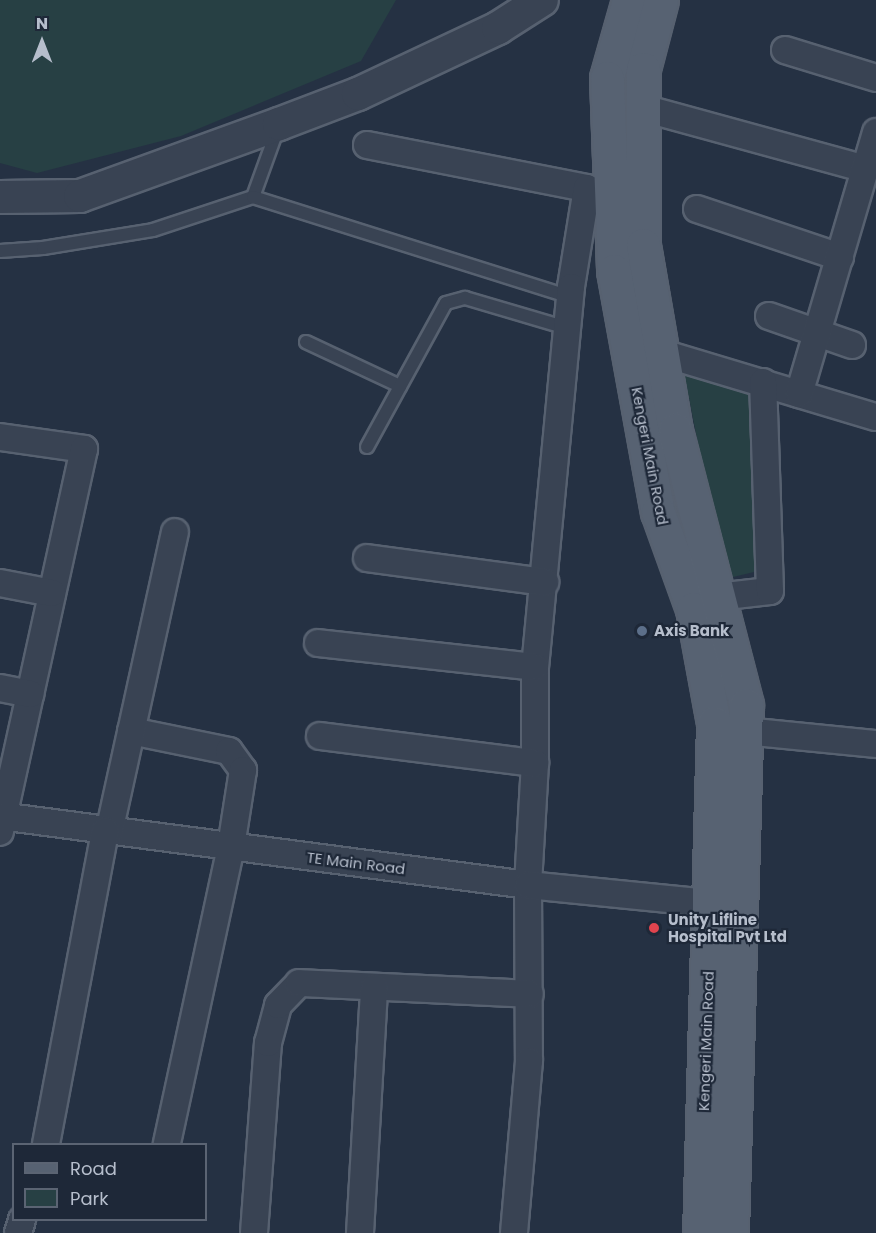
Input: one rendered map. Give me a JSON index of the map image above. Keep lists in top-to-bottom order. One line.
{"streets":{"main road":["Kengeri Main Road"],"street":["TE Main Road"]},"crossings":[["Kengeri Main Road","TE Main Road"]],"places":["Axis Bank","Unity Lifline Hospital Pvt Ltd"],"legend":["Road","Park"],"north":"top"}
